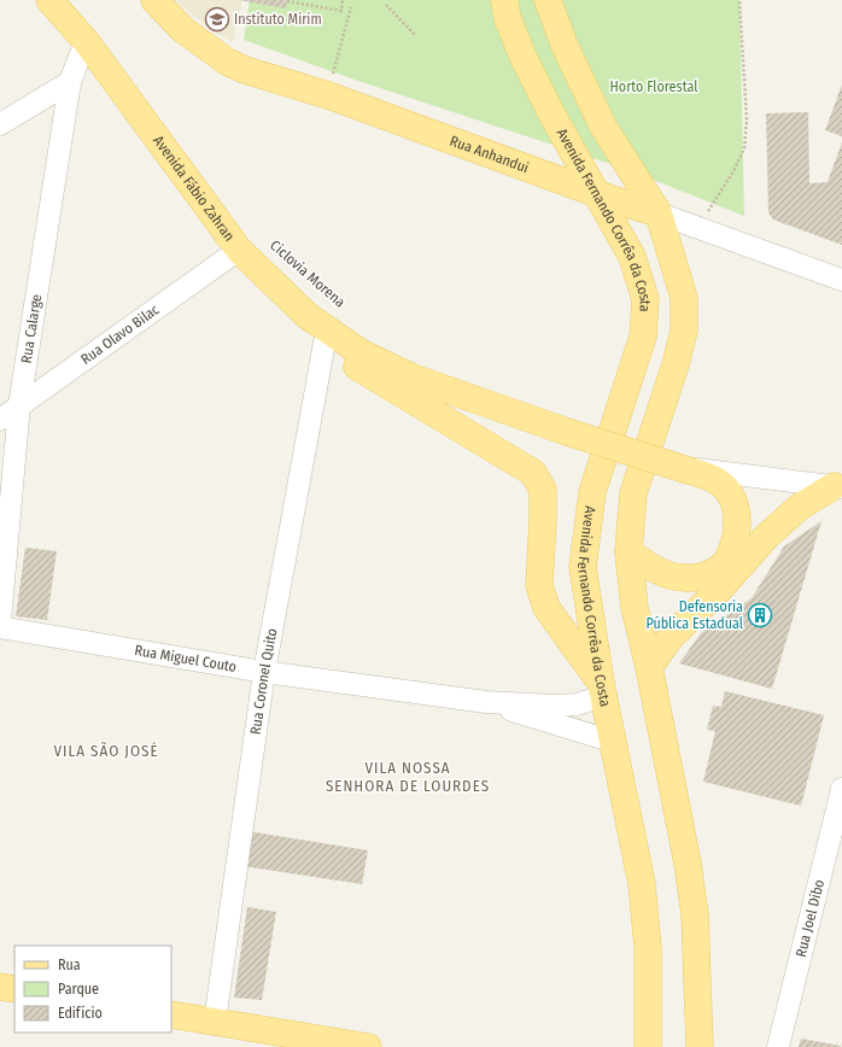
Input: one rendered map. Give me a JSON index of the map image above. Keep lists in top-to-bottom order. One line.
{"streets":{"main road":["Rua Anhandui","Avenida Fábio Zahran","Avenida Fernando Corrêa da Costa"],"street":["Rua Calarge","Rua Olavo Bilac","Rua Miguel Couto","Rua Coronel Quito","Rua Joel Dibo"]},"crossings":[["Rua Anhandui","Avenida Fernando Corrêa da Costa"],["Avenida Fábio Zahran","Rua Calarge"],["Avenida Fábio Zahran","Rua Olavo Bilac"],["Avenida Fábio Zahran","Rua Coronel Quito"],["Avenida Fernando Corrêa da Costa","Rua Miguel Couto"],["Rua Calarge","Rua Olavo Bilac"],["Rua Miguel Couto","Rua Coronel Quito"]],"districts":["VILA SÃO JOSÉ","VILA NOSSA SENHORA DE LOURDES"],"parks":["Horto Florestal"],"places":{"school or university":["Instituto Mirim"],"building":["Defensoria Pública Estadual"]},"legend":["Rua","Parque","Edifício"]}
